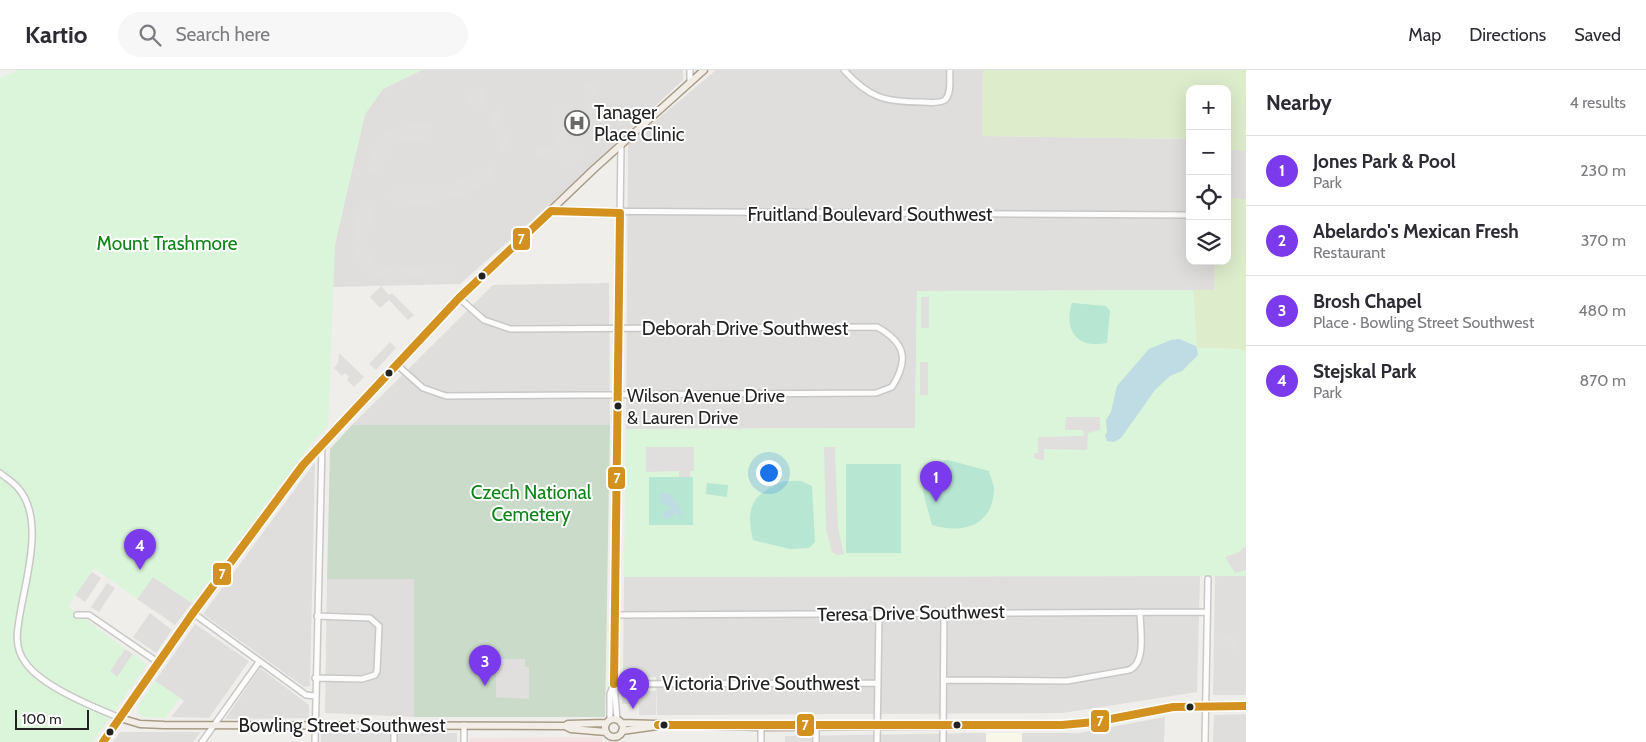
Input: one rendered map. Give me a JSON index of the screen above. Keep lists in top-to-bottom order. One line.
{"streets":{"main road":["Bowling Street Southwest"],"street":["Fruitland Boulevard Southwest","Deborah Drive Southwest","Teresa Drive Southwest","Victoria Drive Southwest"]},"parks":["Mount Trashmore","Czech National Cemetery"],"places":{"hospital":["Tanager Place Clinic"],"other":["Wilson Avenue Drive & Lauren Drive"]},"lines":["transit line 7"],"scale_bar":"100 m","page":{"header":"Kartio","search":"Search here","nav":["Map","Directions","Saved"],"heading":["Nearby","4 results"],"map_buttons":["+","−"],"list":[{"mark":"1","name":"Jones Park & Pool","note":"Park","value":"230 m"},{"mark":"2","name":"Abelardo's Mexican Fresh","note":"Restaurant","value":"370 m"},{"mark":"3","name":"Brosh Chapel","note":"Place · Bowling Street Southwest","value":"480 m"},{"mark":"4","name":"Stejskal Park","note":"Park","value":"870 m"}],"pins":["1","4","3","2"],"scale":"100 m"}}
